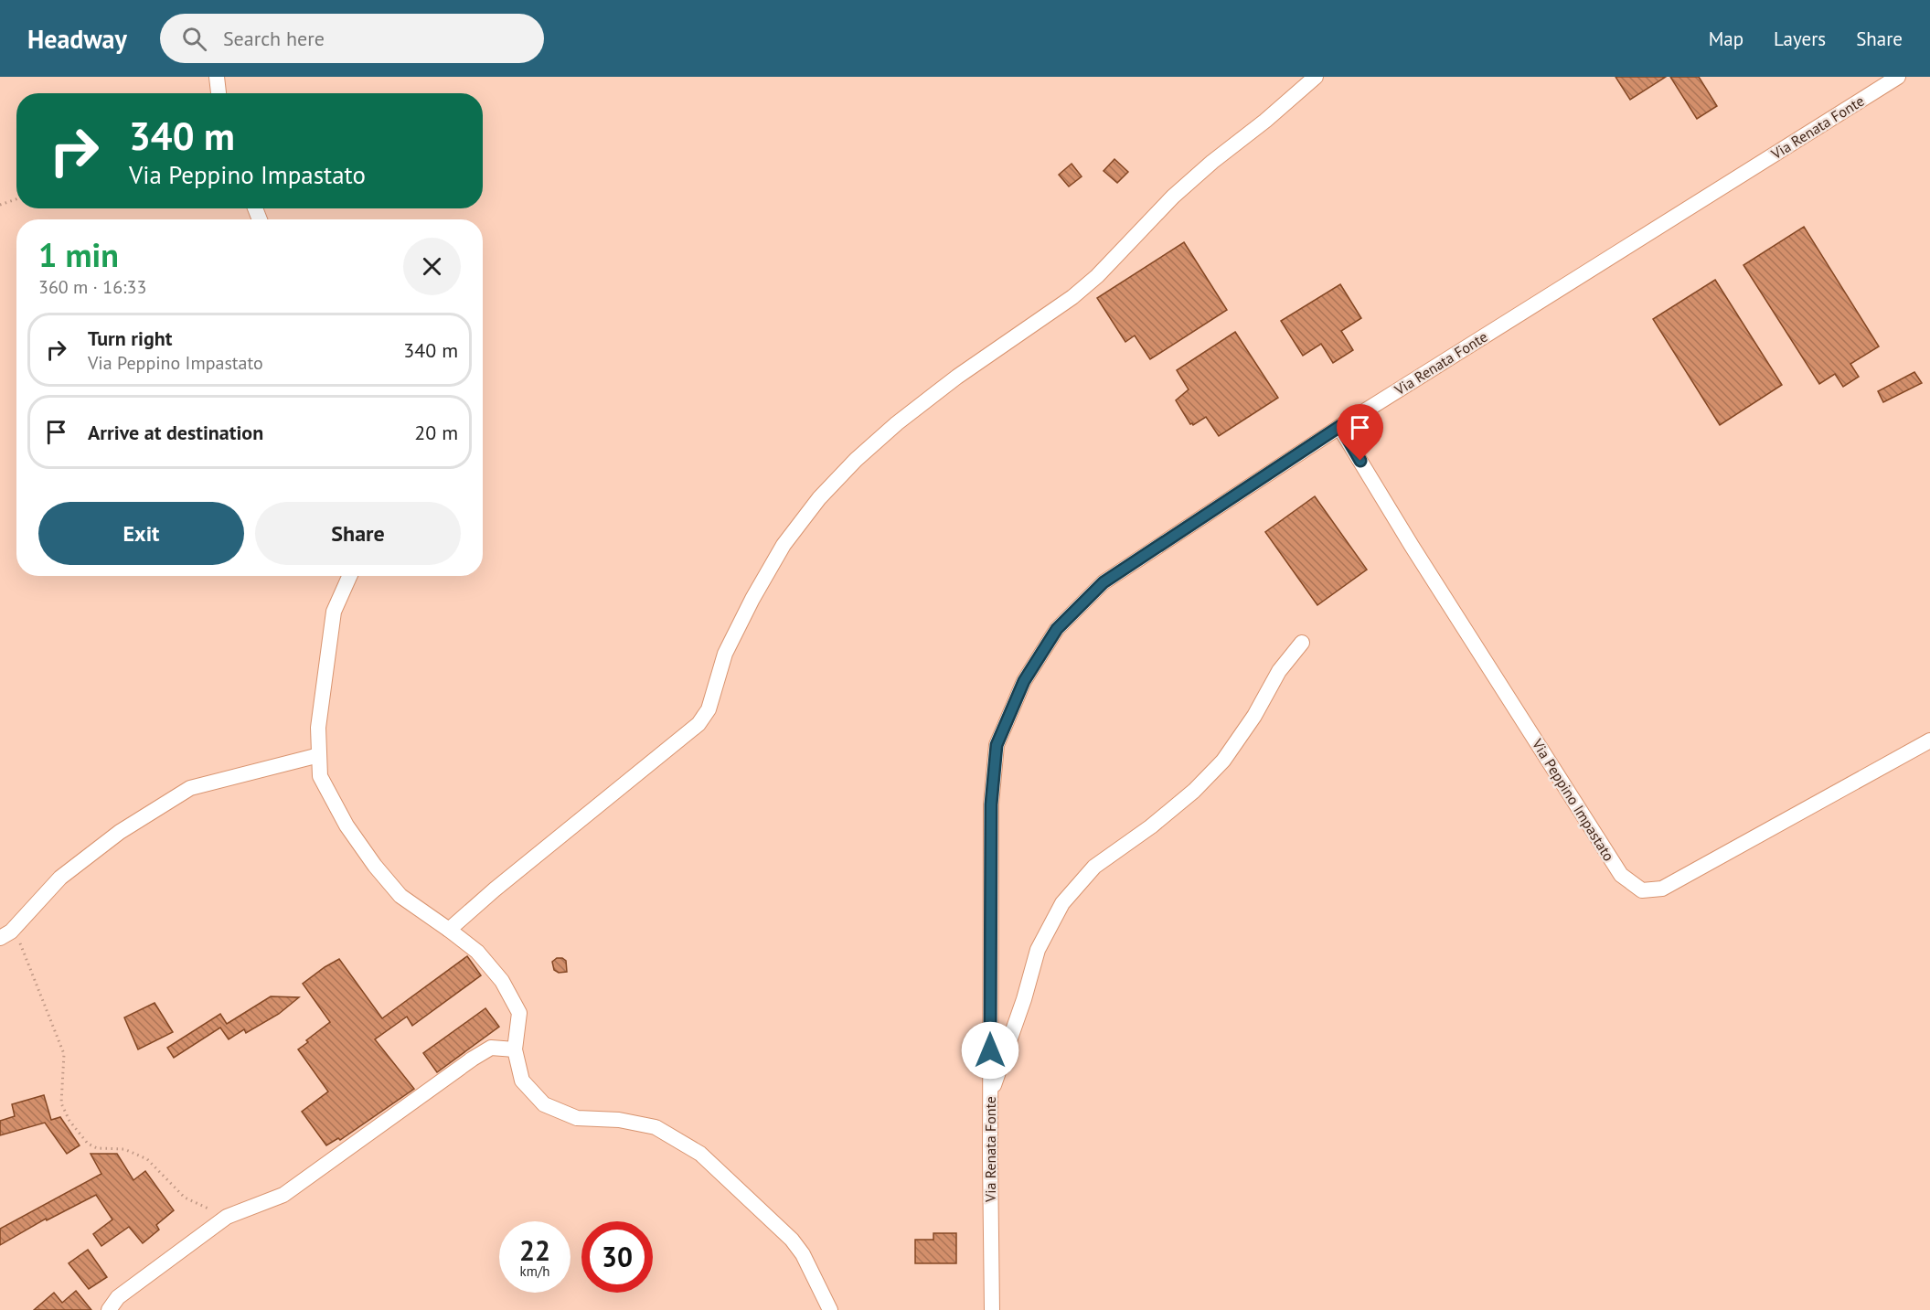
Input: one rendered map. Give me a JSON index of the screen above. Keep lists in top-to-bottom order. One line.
{"streets":{"street":["Via Renata Fonte","Via Peppino Impastato"]},"crossings":[["Via Renata Fonte","Via Peppino Impastato"]],"page":{"header":"Headway","search":"Search here","nav":["Map","Layers","Share"],"turn":["340 m","Via Peppino Impastato"],"heading":["1 min","360 m · 16:33"],"list":[{"name":"Turn right","note":"Via Peppino Impastato","value":"340 m"},{"name":"Arrive at destination","value":"20 m"}],"buttons":["Exit","Share"],"speed":"22 km/h","limit":"30"}}
